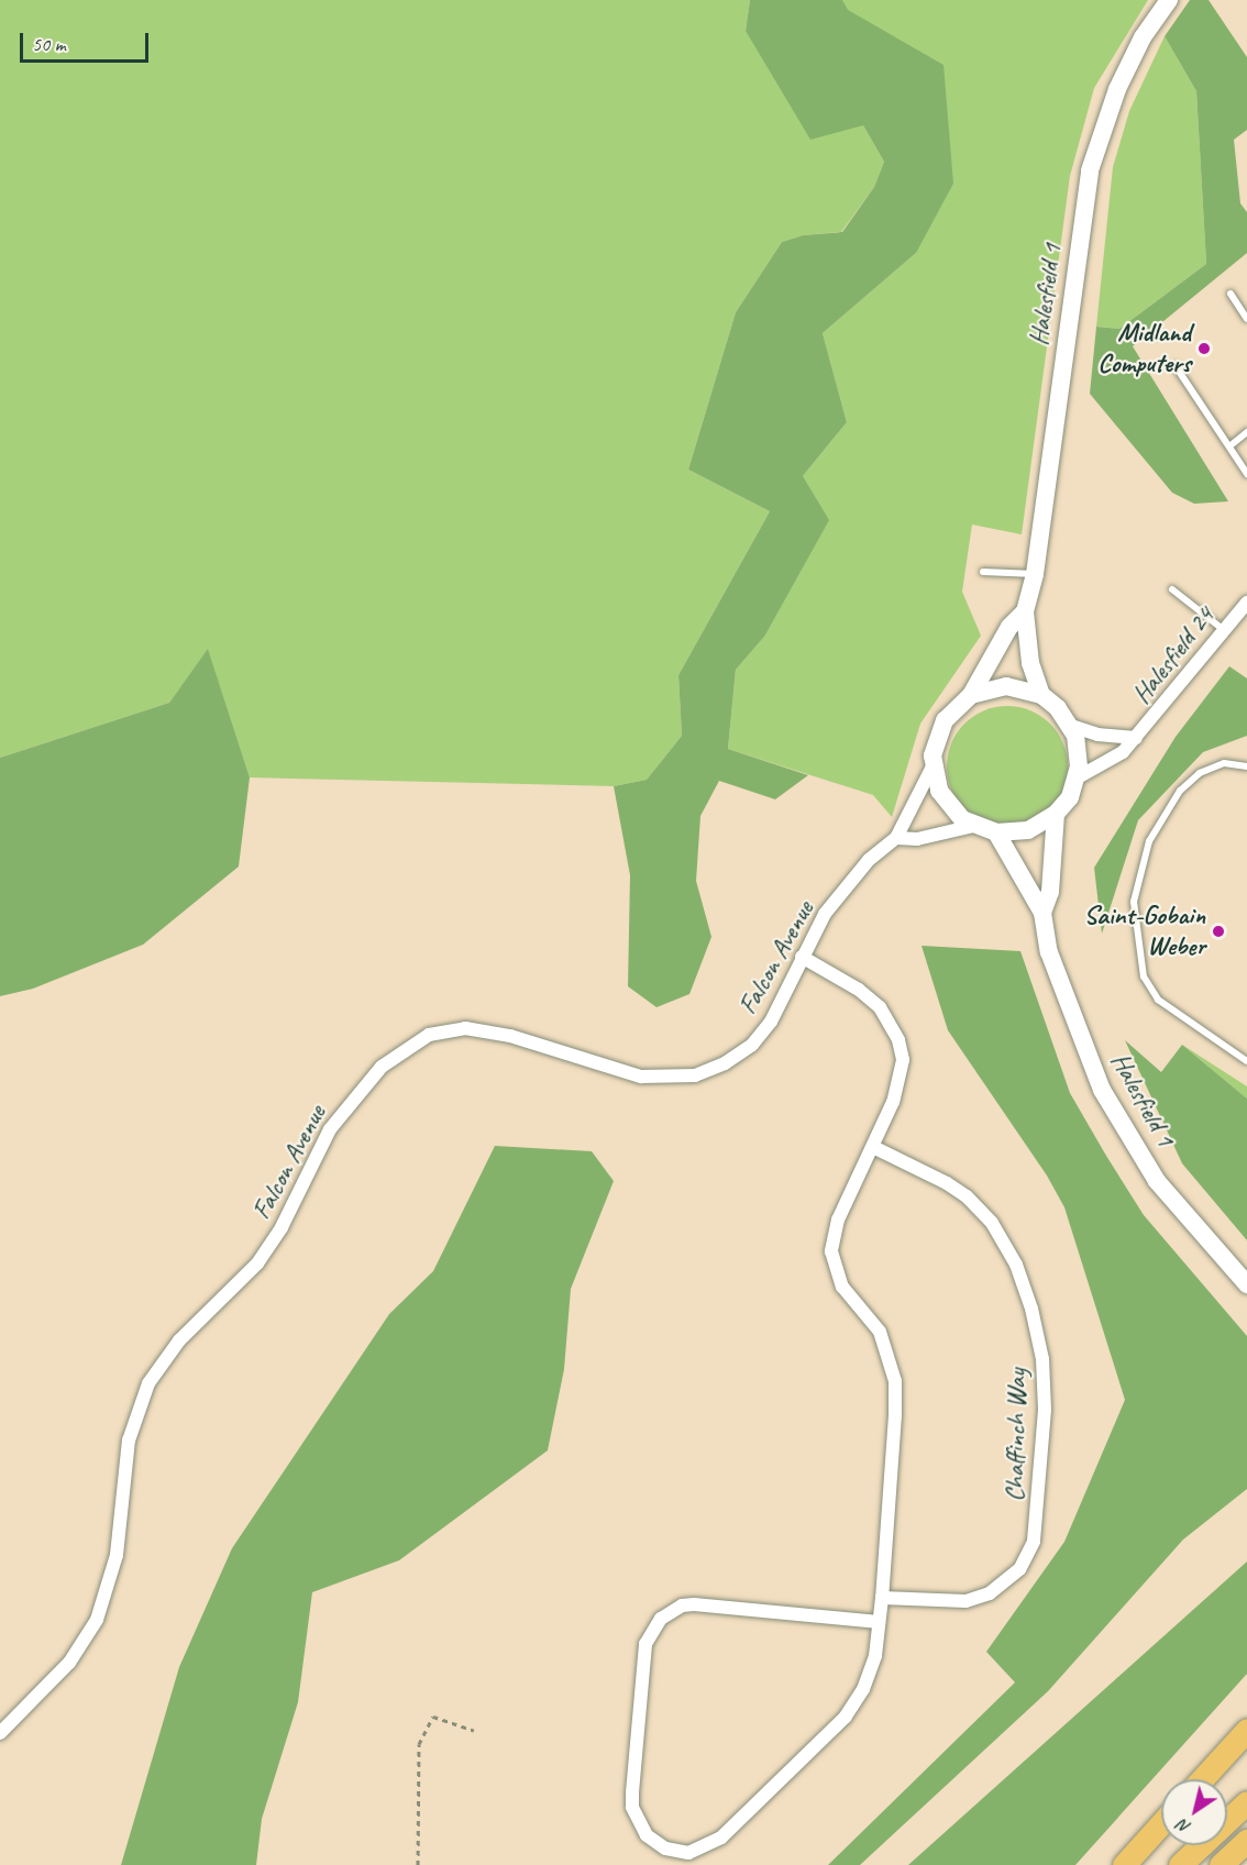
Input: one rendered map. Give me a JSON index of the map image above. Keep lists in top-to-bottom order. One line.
{"streets":{"street":["Halesfield 1","Halesfield 24","Falcon Avenue","Chaffinch Way"]},"crossings":[["Halesfield 1","Halesfield 24"],["Halesfield 1","Falcon Avenue"],["Halesfield 24","Falcon Avenue"]],"places":["Midland Computers","Saint-Gobain Weber"],"scale_bar":"50 m","north":"bottom left"}
